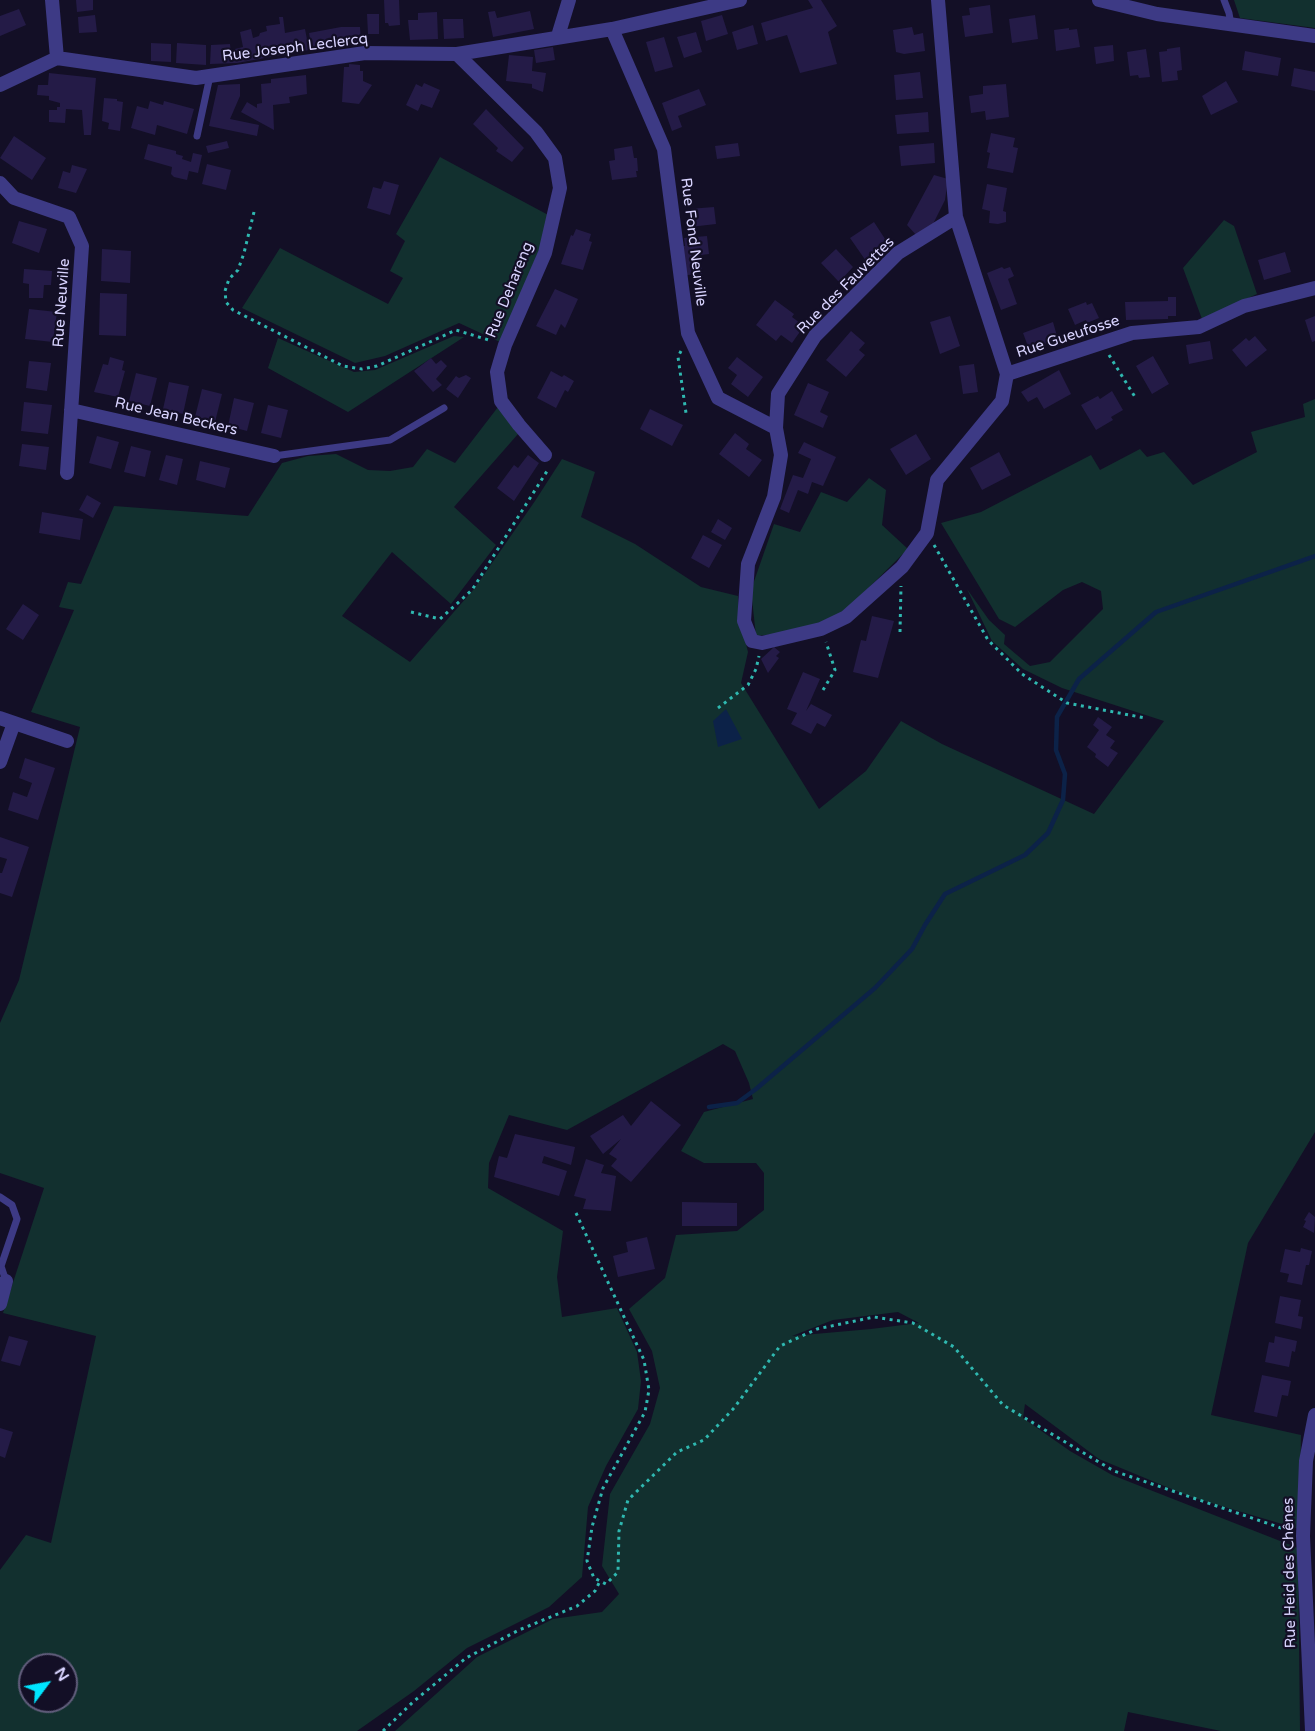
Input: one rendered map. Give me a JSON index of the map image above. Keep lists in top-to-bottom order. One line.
{"streets":{"street":["Rue Joseph Leclercq","Rue Fond Neuville","Rue des Fauvettes","Rue Dehareng","Rue Neuville","Rue Gueufosse","Rue Jean Beckers","Rue Heid des Chênes"]},"crossings":[["Rue Joseph Leclercq","Rue Fond Neuville"],["Rue Joseph Leclercq","Rue Dehareng"],["Rue Fond Neuville","Rue des Fauvettes"],["Rue des Fauvettes","Rue Gueufosse"],["Rue Neuville","Rue Jean Beckers"]],"north":"top right"}
